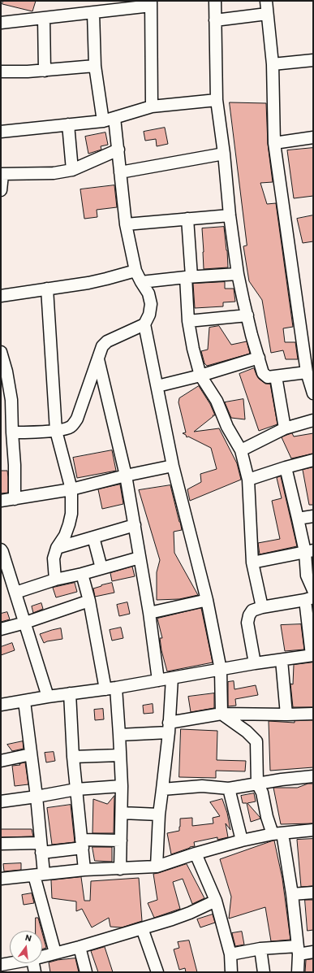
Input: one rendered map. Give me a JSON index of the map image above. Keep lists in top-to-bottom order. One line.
{"north":"top"}
